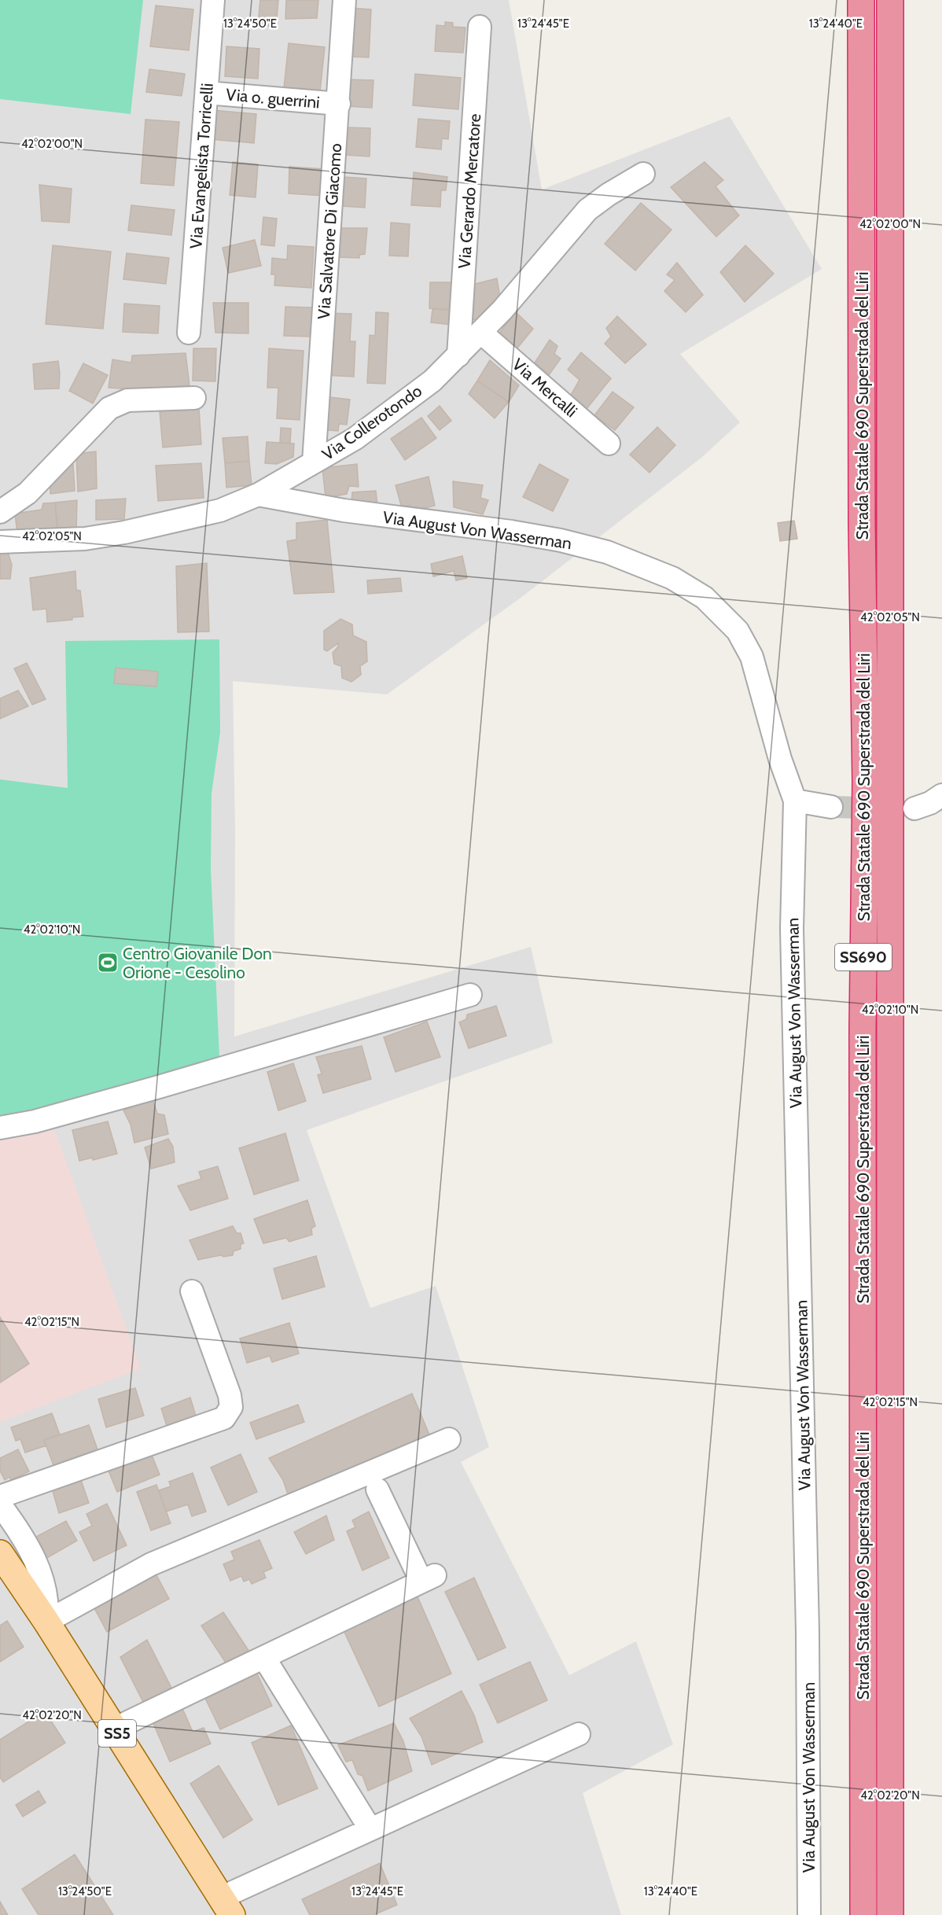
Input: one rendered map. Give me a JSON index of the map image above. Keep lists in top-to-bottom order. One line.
{"streets":{"highway":["Strada Statale 690 Superstrada del Liri","SS690"],"main road":["SS5"],"street":["Via o. guerrini","Via Evangelista Torricelli","Via Gerardo Mercatore","Via Salvatore Di Giacomo","Via Mercalli","Via Collerotondo","Via August Von Wasserman"]},"crossings":[["Via o. guerrini","Via Evangelista Torricelli"],["Via o. guerrini","Via Salvatore Di Giacomo"],["Via Gerardo Mercatore","Via Collerotondo"],["Via Salvatore Di Giacomo","Via Collerotondo"],["Via Mercalli","Via Collerotondo"],["Via Collerotondo","Via August Von Wasserman"]],"places":{"sports":["Centro Giovanile Don Orione - Cesolino"]},"coordinates":["13°24'50\"E","13°24'45\"E","13°24'40\"E","42°02'00\"N","42°02'05\"N","42°02'10\"N","42°02'15\"N","42°02'20\"N"]}
